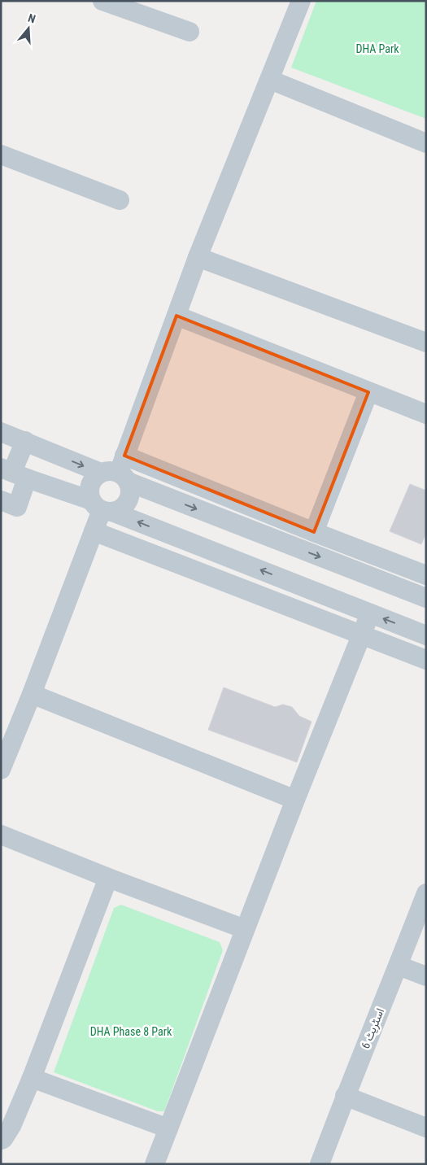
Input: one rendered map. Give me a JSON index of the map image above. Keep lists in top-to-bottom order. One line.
{"streets":{"street":["اسٹریٹ 6"]},"parks":["DHA Park","DHA Phase 8 Park"],"north":"top"}
